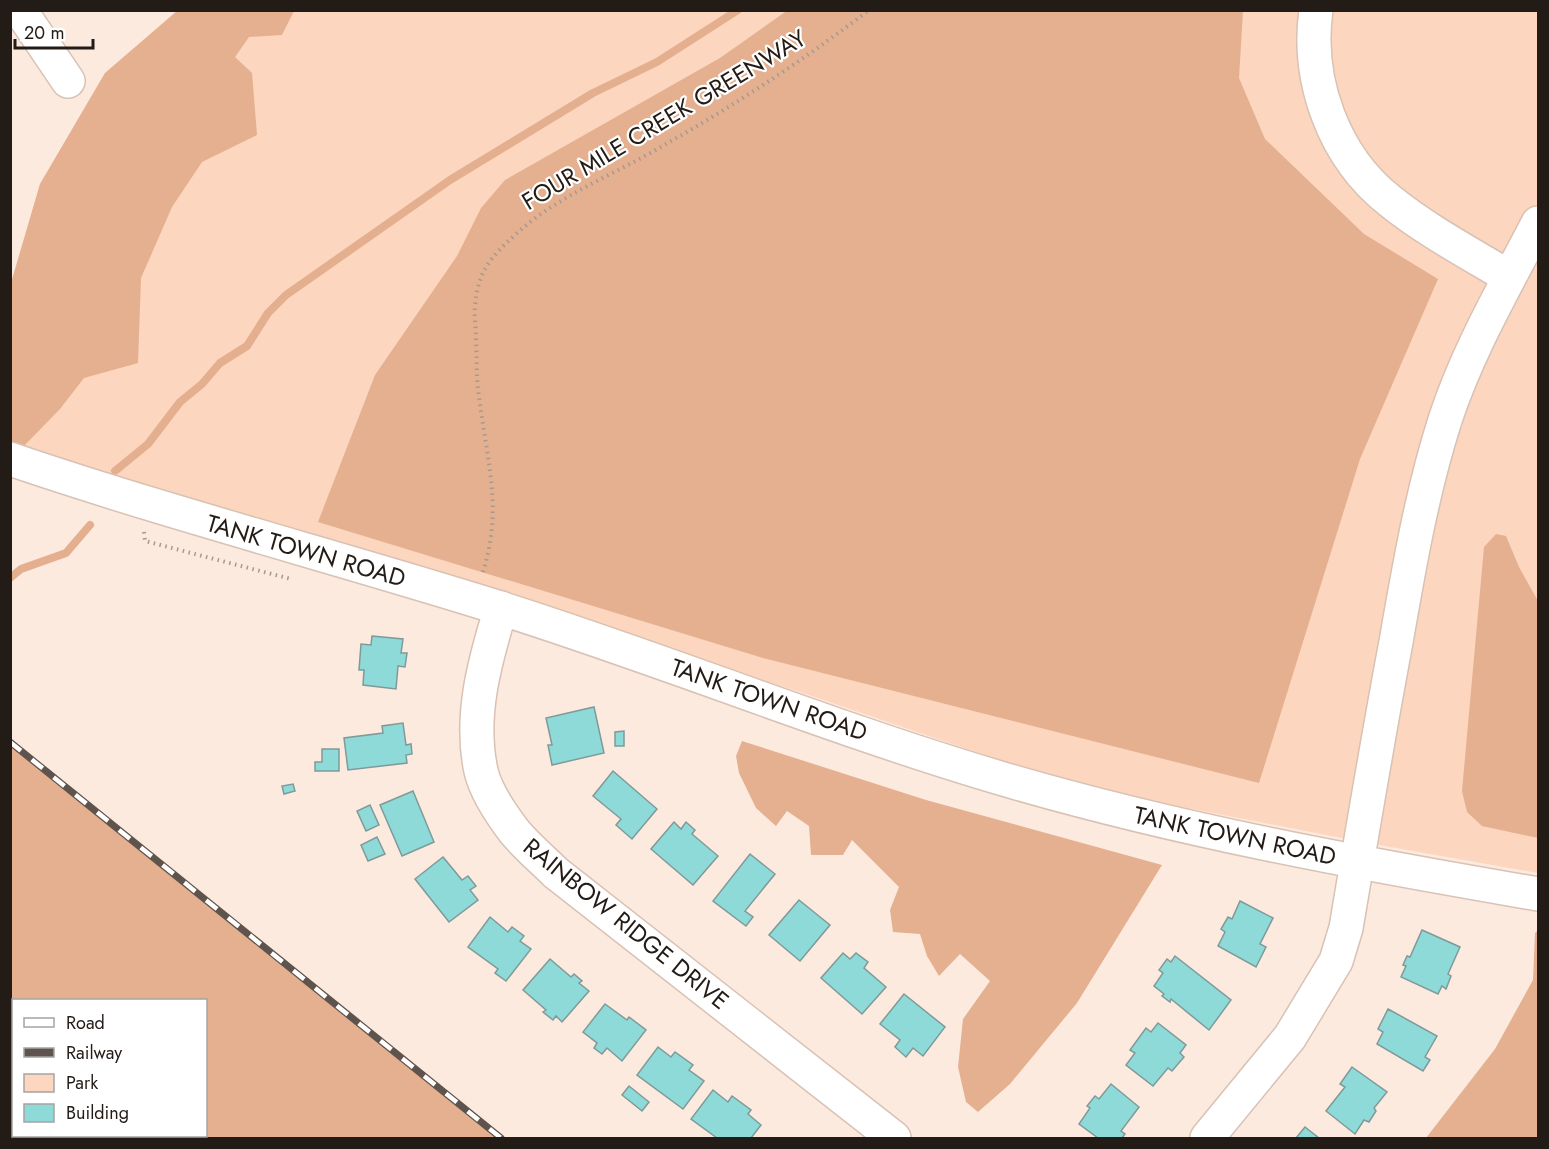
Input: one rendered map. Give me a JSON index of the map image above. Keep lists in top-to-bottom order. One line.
{"streets":{"street":["TANK TOWN ROAD","RAINBOW RIDGE DRIVE"],"path":["FOUR MILE CREEK GREENWAY"]},"crossings":[["TANK TOWN ROAD","RAINBOW RIDGE DRIVE"]],"legend":["Road","Railway","Park","Building"],"scale_bar":"20 m"}
